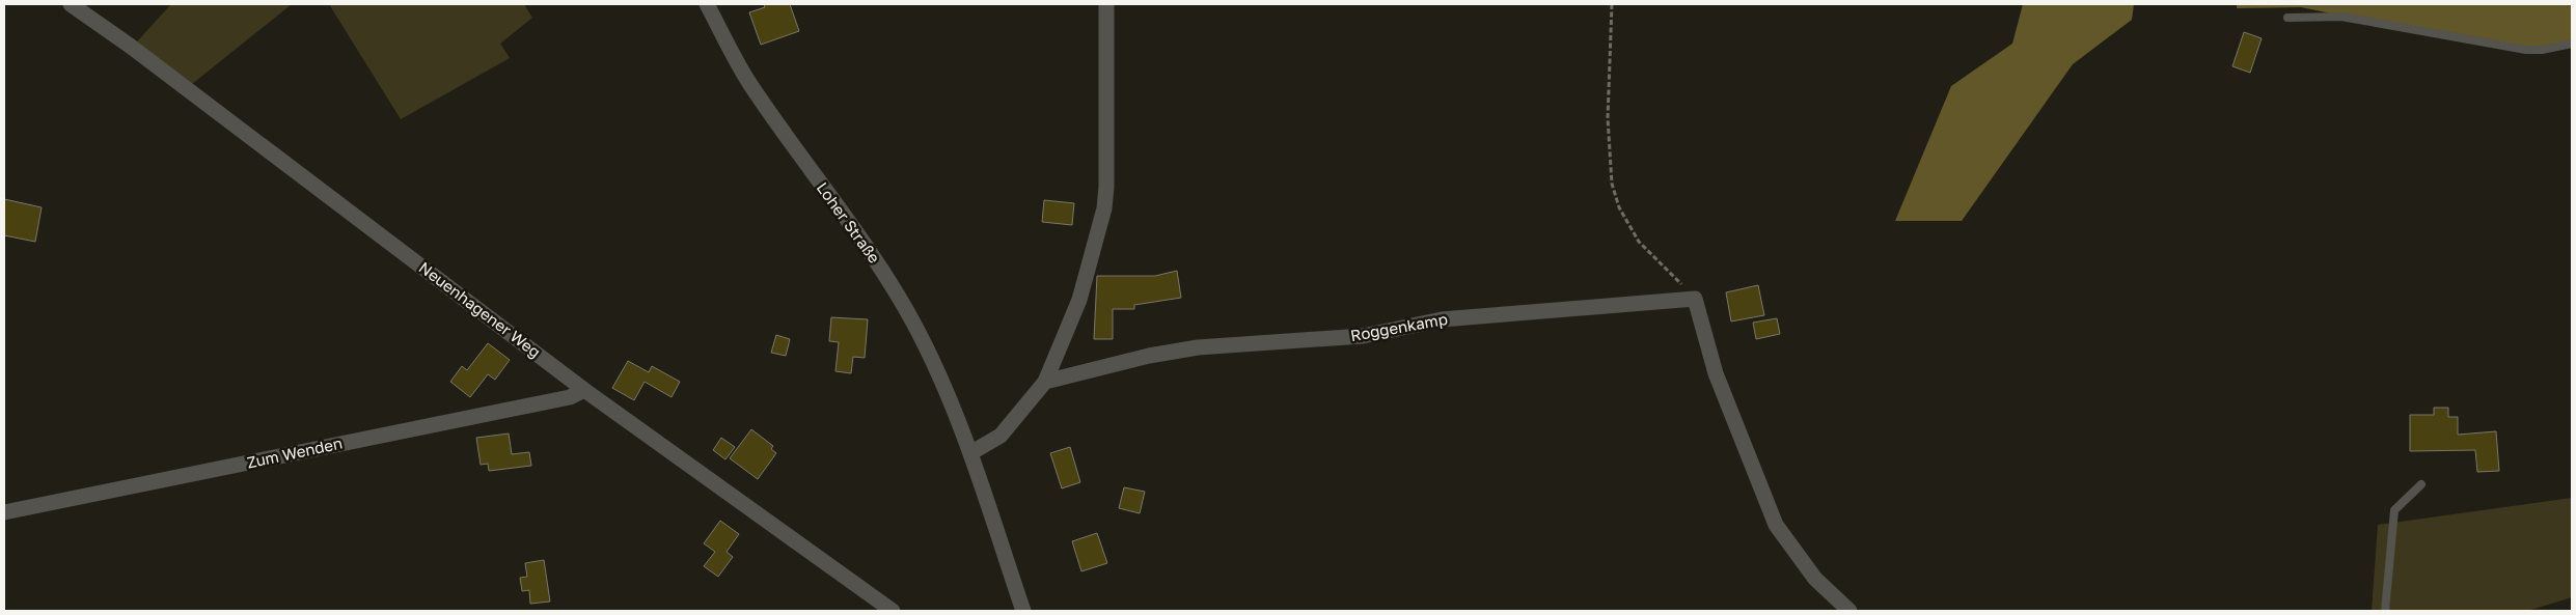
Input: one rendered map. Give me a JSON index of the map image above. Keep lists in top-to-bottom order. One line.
{"streets":{"street":["Loher Straße","Neuenhagener Weg","Roggenkamp","Zum Wenden"]},"crossings":[["Neuenhagener Weg","Zum Wenden"]]}
